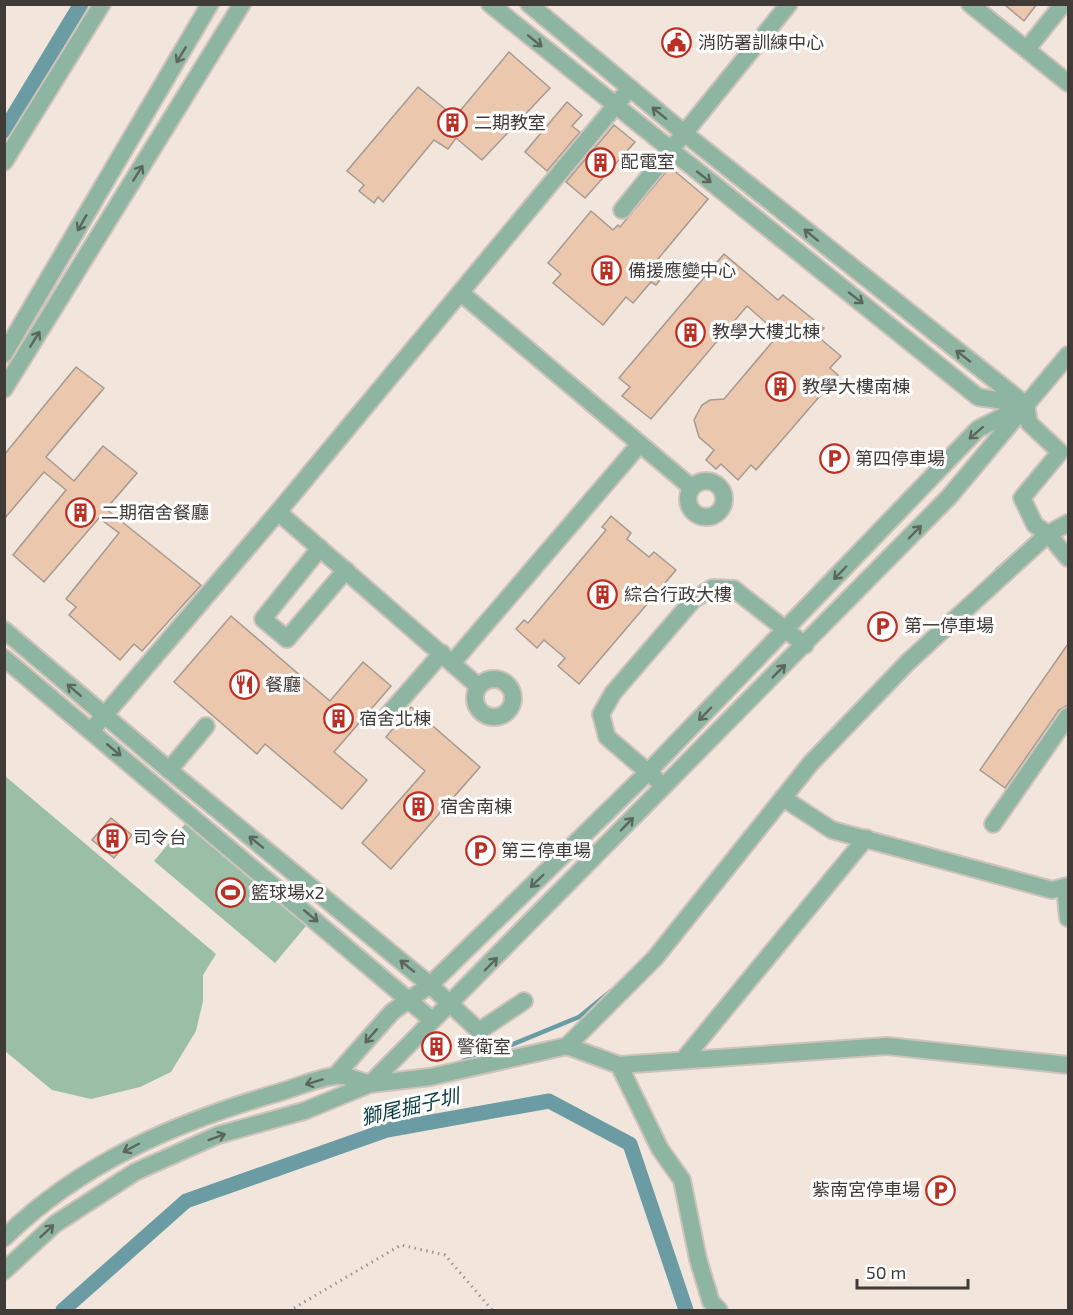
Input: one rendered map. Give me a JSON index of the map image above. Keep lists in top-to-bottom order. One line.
{"water":["獅尾掘子圳"],"places":{"public building":["消防署訓練中心"],"building":["二期教室","配電室","備援應變中心","教學大樓北棟","教學大樓南棟","二期宿舍餐廳","綜合行政大樓","宿舍北棟","宿舍南棟","司令台","警衛室"],"parking":["第四停車場","第一停車場","第三停車場","紫南宮停車場"],"restaurant":["餐廳"],"sports":["籃球場x2"]},"scale_bar":"50 m"}
